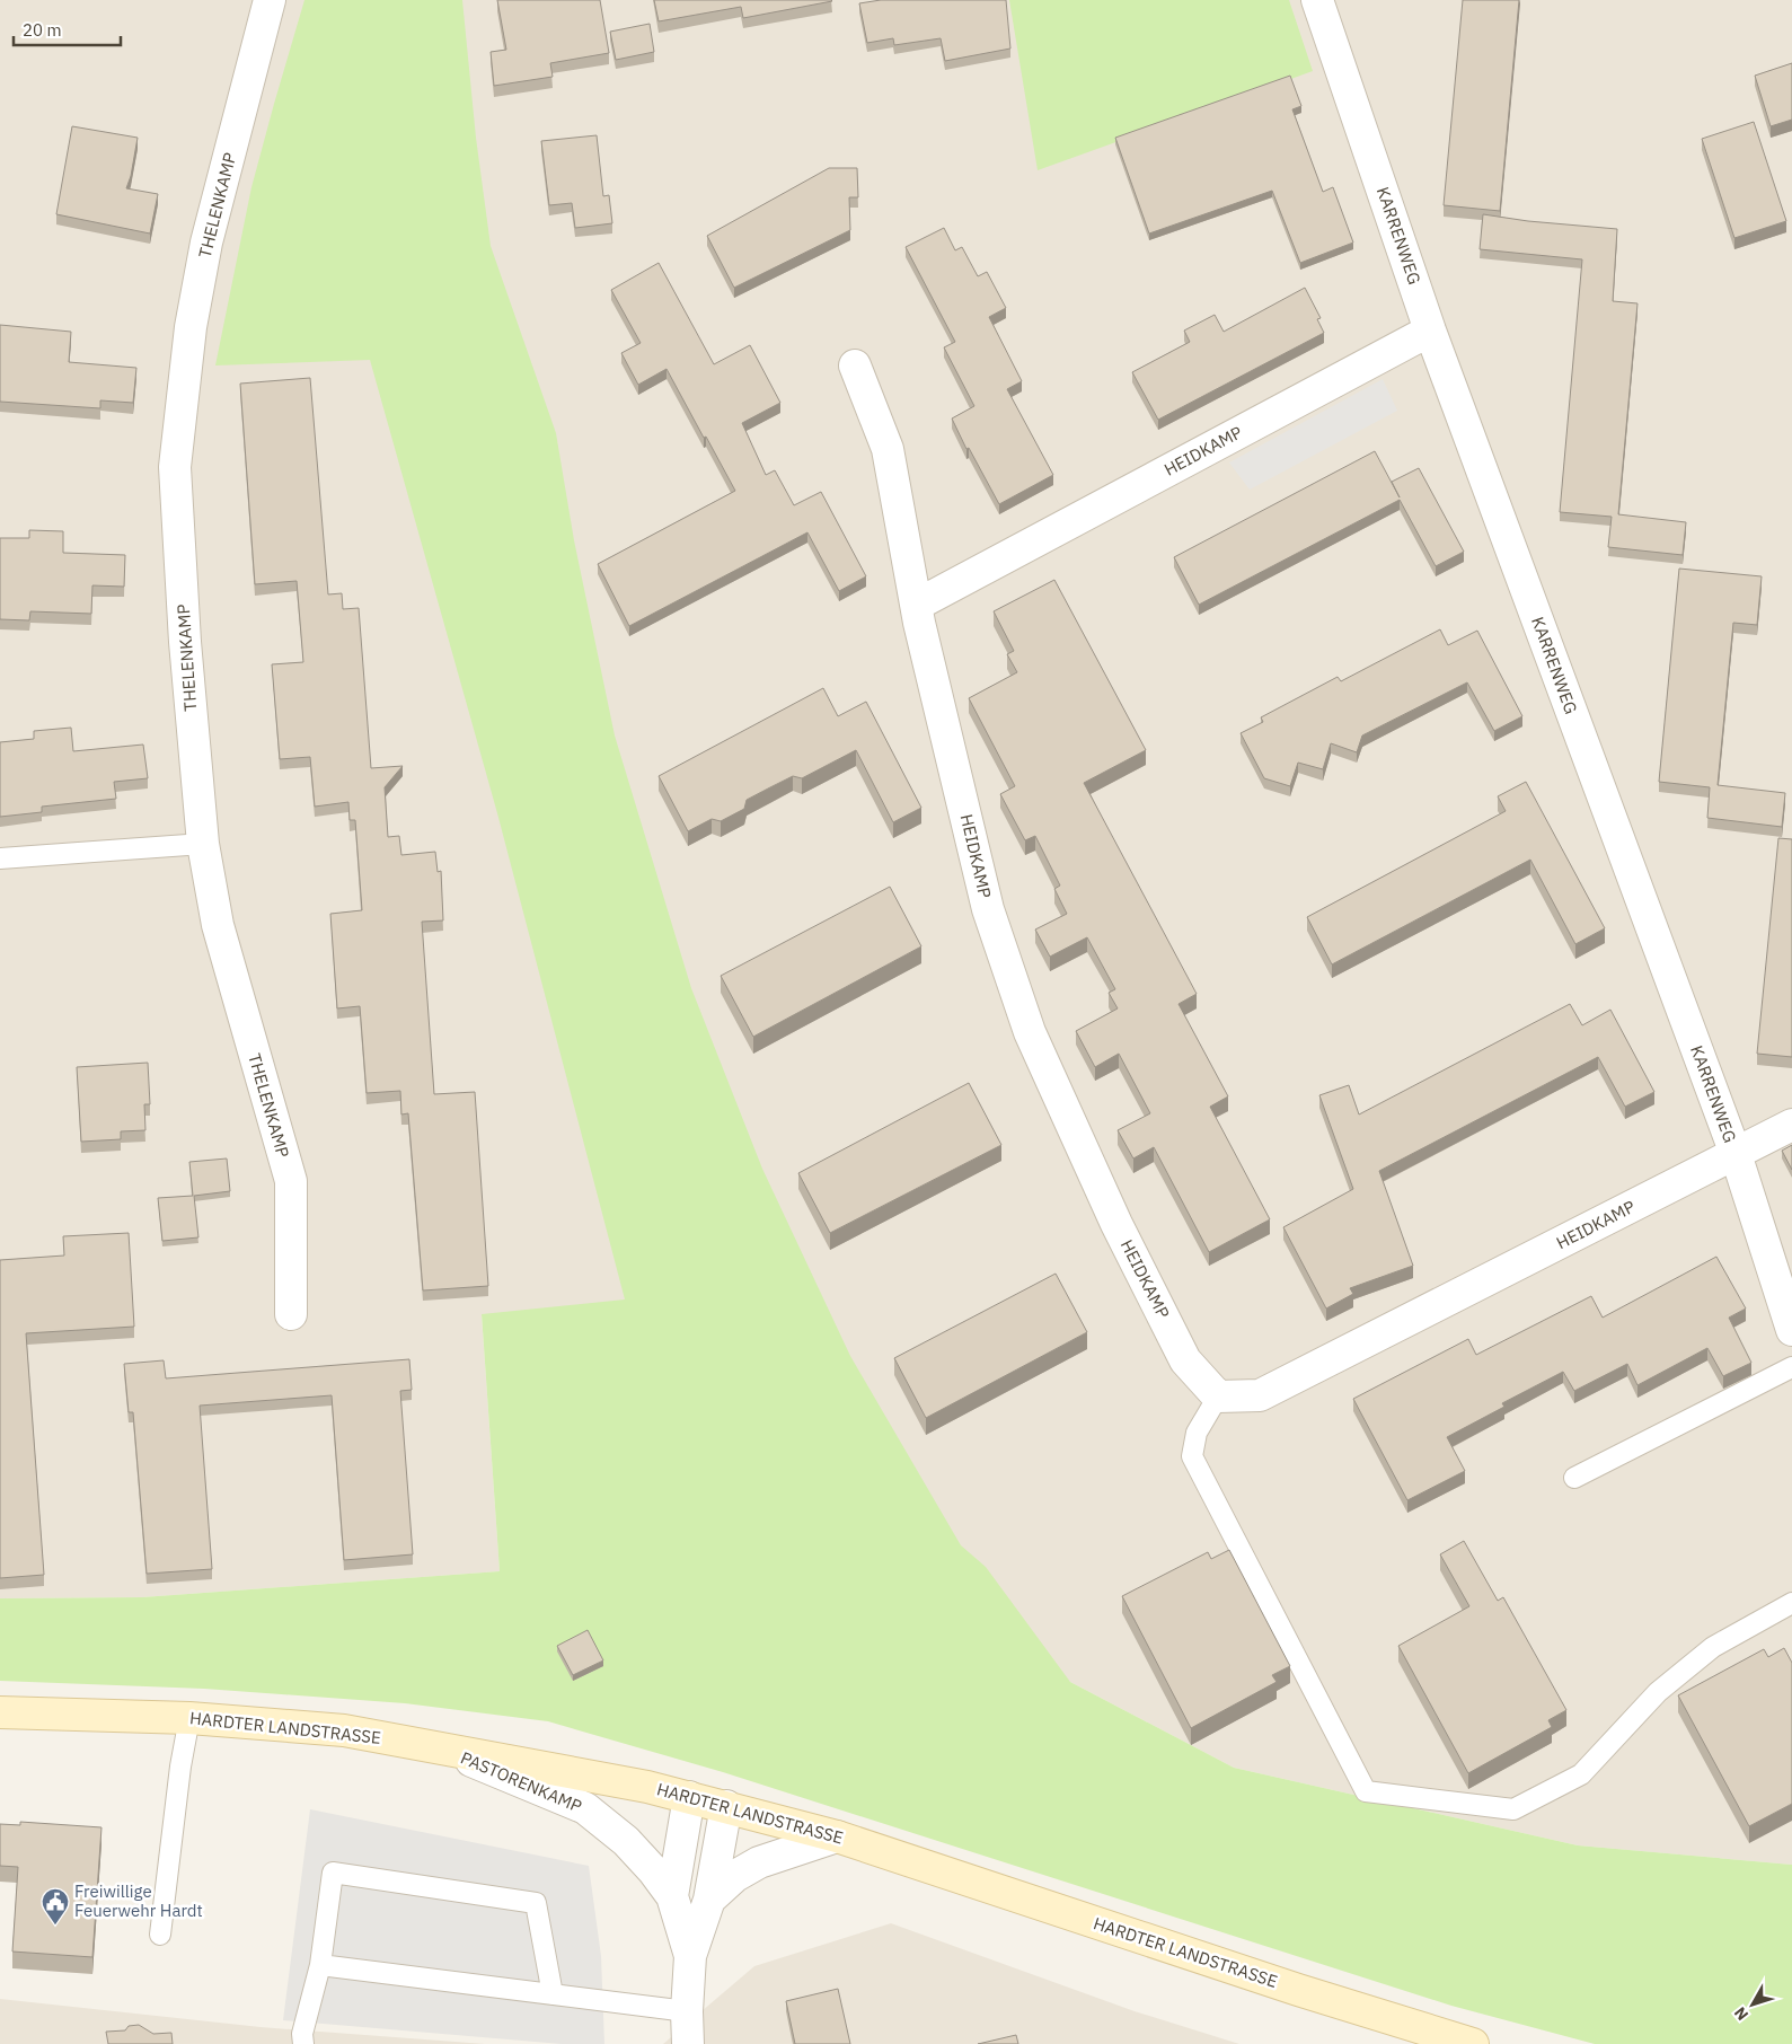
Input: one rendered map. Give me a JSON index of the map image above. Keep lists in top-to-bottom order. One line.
{"streets":{"main road":["HARDTER LANDSTRASSE"],"street":["THELENKAMP","KARRENWEG","HEIDKAMP","PASTORENKAMP"]},"crossings":[["KARRENWEG","HEIDKAMP"],["HARDTER LANDSTRASSE","PASTORENKAMP"]],"places":{"public building":["Freiwillige Feuerwehr Hardt"]},"scale_bar":"20 m","north":"bottom left"}
